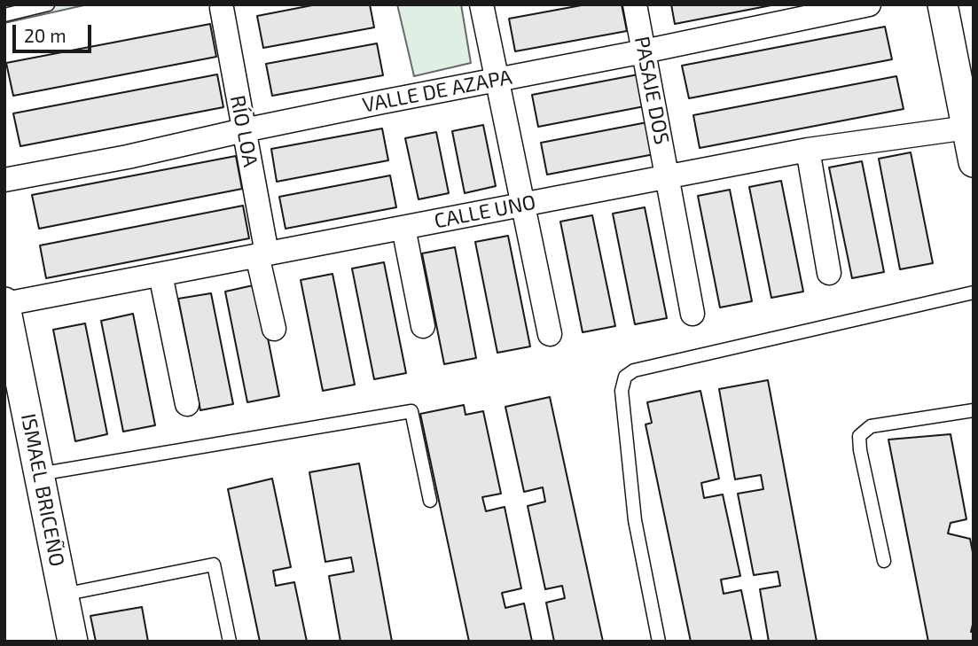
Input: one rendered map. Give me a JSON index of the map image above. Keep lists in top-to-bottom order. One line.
{"streets":{"street":["PASAJE DOS","VALLE DE AZAPA","RÍO LOA","CALLE UNO","ISMAEL BRICEÑO"]},"crossings":[["PASAJE DOS","VALLE DE AZAPA"],["PASAJE DOS","CALLE UNO"],["VALLE DE AZAPA","RÍO LOA"],["RÍO LOA","CALLE UNO"],["CALLE UNO","ISMAEL BRICEÑO"]],"scale_bar":"20 m"}
